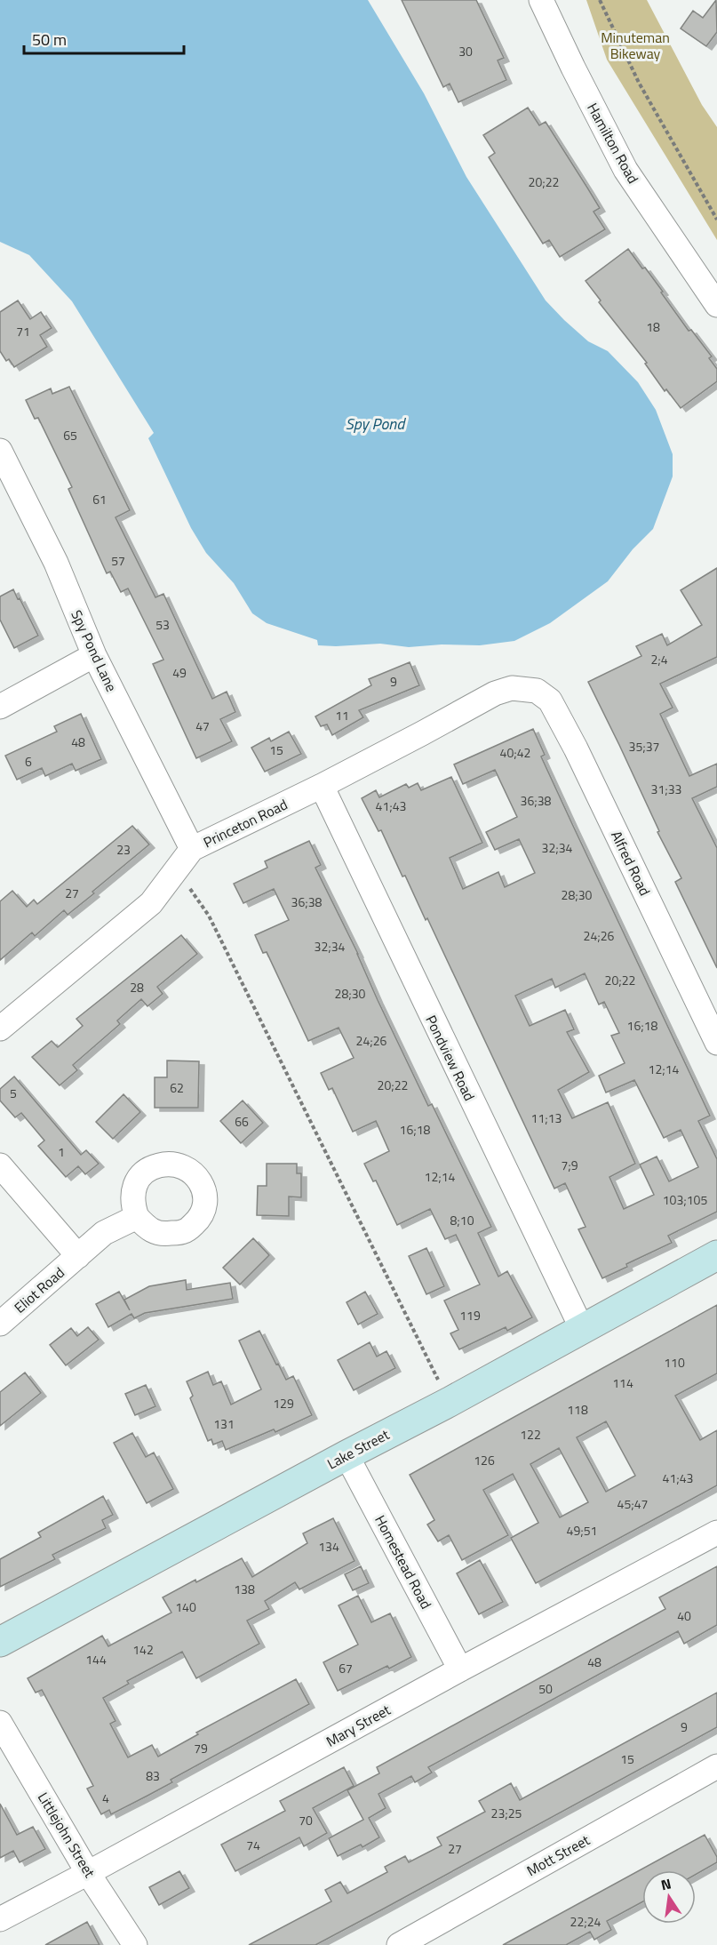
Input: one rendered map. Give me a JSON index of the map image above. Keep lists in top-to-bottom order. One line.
{"streets":{"main road":["Lake Street"],"street":["Hamilton Road","Spy Pond Lane","Princeton Road","Alfred Road","Pondview Road","Eliot Road","Homestead Road","Mary Street","Littlejohn Street","Mott Street"]},"crossings":[["Spy Pond Lane","Princeton Road"],["Princeton Road","Alfred Road"],["Princeton Road","Pondview Road"],["Pondview Road","Lake Street"],["Lake Street","Homestead Road"],["Homestead Road","Mary Street"],["Mary Street","Littlejohn Street"]],"water":["Spy Pond"],"parks":["Minuteman Bikeway"],"house_numbers":["30","20;22","18","71","65","61","57","53","2;4","49","9","11","47","48","35;37","15","40;42","6","31;33","36;38","41;43","32;34","23","27","28;30","36;38","24;26","32;34","20;22","28","28;30","16;18","24;26","12;14","20;22","62","5","11;13","66","16;18","1","7;9","12;14","103;105","8;10","119","110","114","129","118","131","122","126","41;43","45;47","49;51","134","138","140","40","142","144","48","67","50","9","79","15","83","4","23;25","70","74","27","22;24"],"scale_bar":"50 m","north":"top"}
